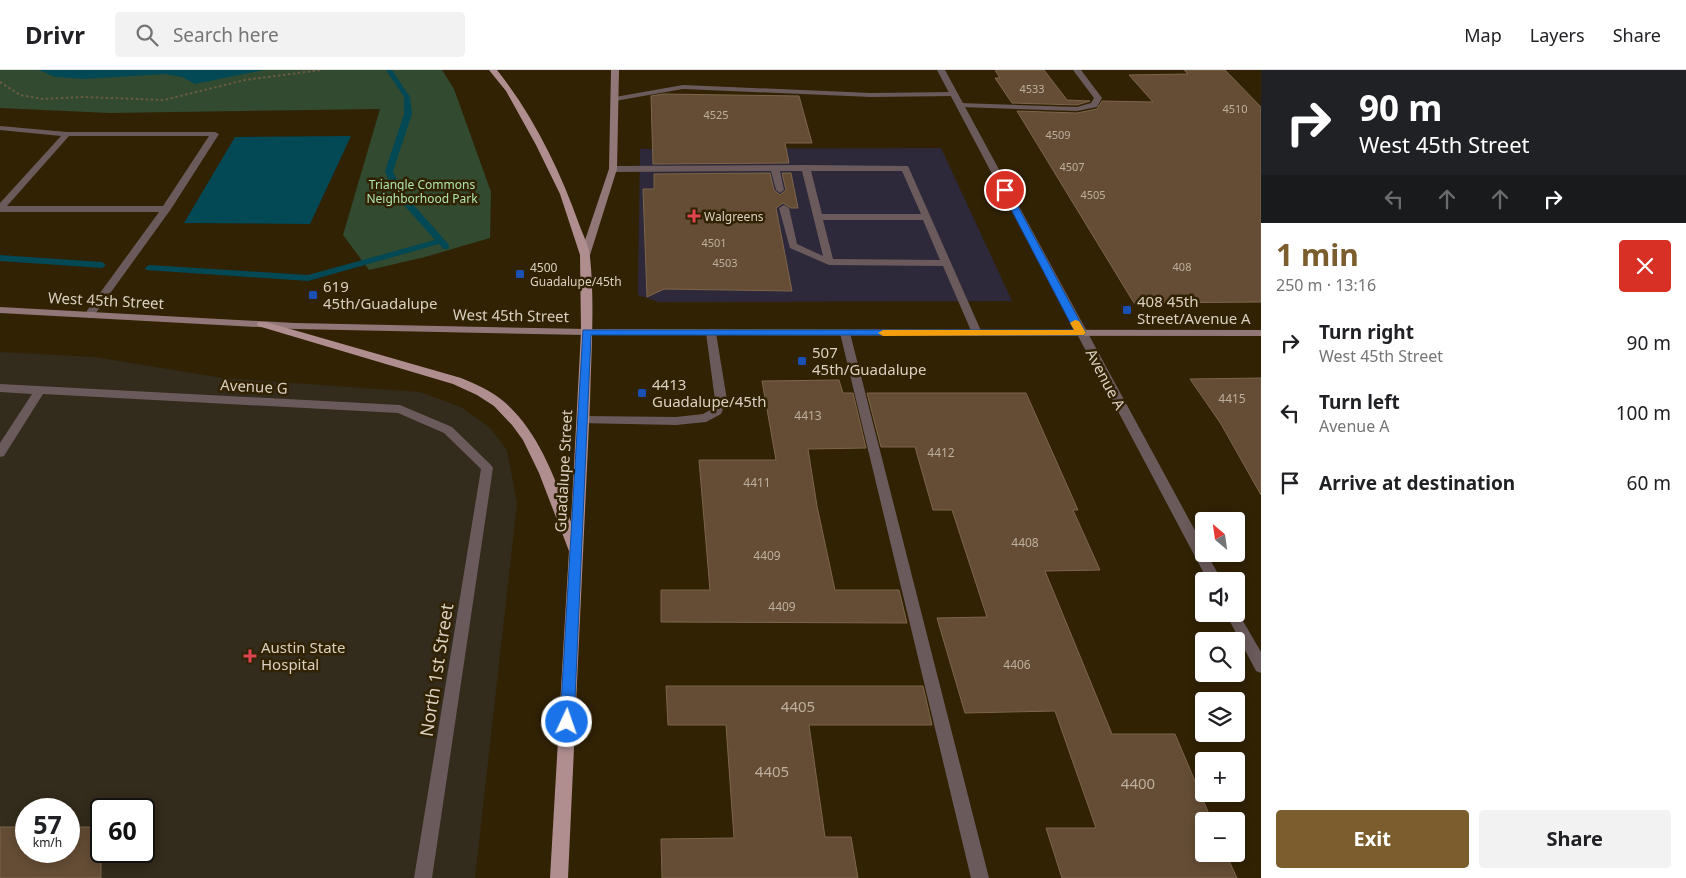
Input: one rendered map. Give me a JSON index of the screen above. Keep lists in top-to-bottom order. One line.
{"streets":{"main road":["West 45th Street","Guadalupe Street"],"street":["Avenue A","Avenue G","North 1st Street"]},"crossings":[["West 45th Street","Avenue A"],["West 45th Street","Guadalupe Street"],["Avenue G","North 1st Street"]],"parks":["Triangle Commons Neighborhood Park"],"places":{"health":["Walgreens","Austin State Hospital"],"transit":["4500 Guadalupe/45th","619 45th/Guadalupe","408 45th Street/Avenue A","507 45th/Guadalupe","4413 Guadalupe/45th"]},"house_numbers":["4533","4510","4525","4509","4507","4505","4501","4503","408","4415","4413","4412","4411","4408","4409","4409","4406","4405","4405","4400"],"north":"top left","page":{"header":"Drivr","search":"Search here","nav":["Map","Layers","Share"],"turn":["90 m","West 45th Street"],"heading":["1 min","250 m · 13:16"],"list":[{"name":"Turn right","note":"West 45th Street","value":"90 m"},{"name":"Turn left","note":"Avenue A","value":"100 m"},{"name":"Arrive at destination","value":"60 m"}],"map_buttons":["+","−"],"speed":"57 km/h","limit":"60","buttons":["Exit","Share"]}}
